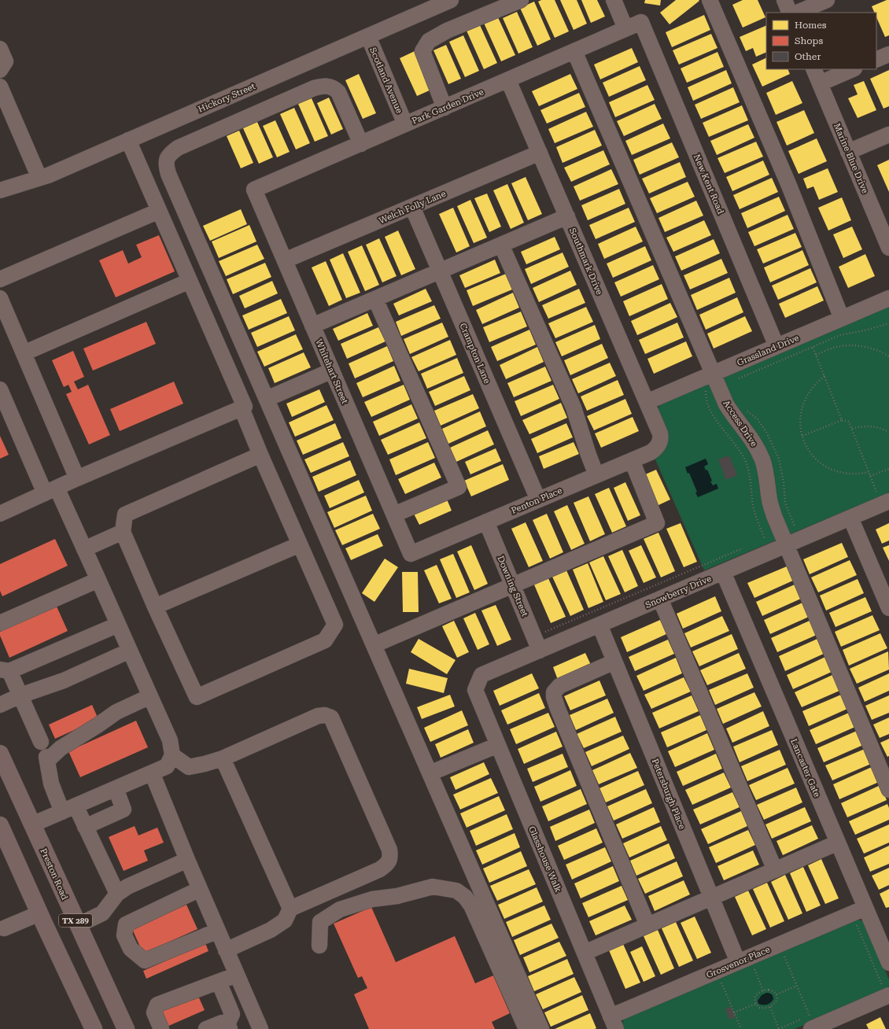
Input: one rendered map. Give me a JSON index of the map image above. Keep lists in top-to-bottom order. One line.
{"streets":{"main road":["Preston Road","TX 289"],"street":["Scotland Avenue","Hickory Street","Park Garden Drive","Marine Blue Drive","New Kent Road","Welch Folly Lane","Southmark Drive","Grassland Drive","Crampton Lane","Whitehart Street","Access Drive","Penton Place","Downing Street","Snowberry Drive","Lancaster Gate","Petersburgh Place","Glasshouse Walk","Grosvenor Place"]},"crossings":[["Scotland Avenue","Hickory Street"],["Scotland Avenue","Park Garden Drive"],["Park Garden Drive","New Kent Road"],["Park Garden Drive","Southmark Drive"],["Park Garden Drive","Whitehart Street"],["Park Garden Drive","Access Drive"],["New Kent Road","Grassland Drive"],["Welch Folly Lane","Southmark Drive"],["Welch Folly Lane","Crampton Lane"],["Welch Folly Lane","Whitehart Street"],["Southmark Drive","Grassland Drive"],["Southmark Drive","Penton Place"],["Grassland Drive","Access Drive"],["Crampton Lane","Penton Place"],["Whitehart Street","Penton Place"],["Access Drive","Snowberry Drive"],["Penton Place","Downing Street"],["Downing Street","Snowberry Drive"],["Snowberry Drive","Lancaster Gate"],["Snowberry Drive","Petersburgh Place"],["Snowberry Drive","Glasshouse Walk"],["Lancaster Gate","Grosvenor Place"],["Petersburgh Place","Grosvenor Place"],["Glasshouse Walk","Grosvenor Place"]],"legend":["Homes","Shops","Other"]}
